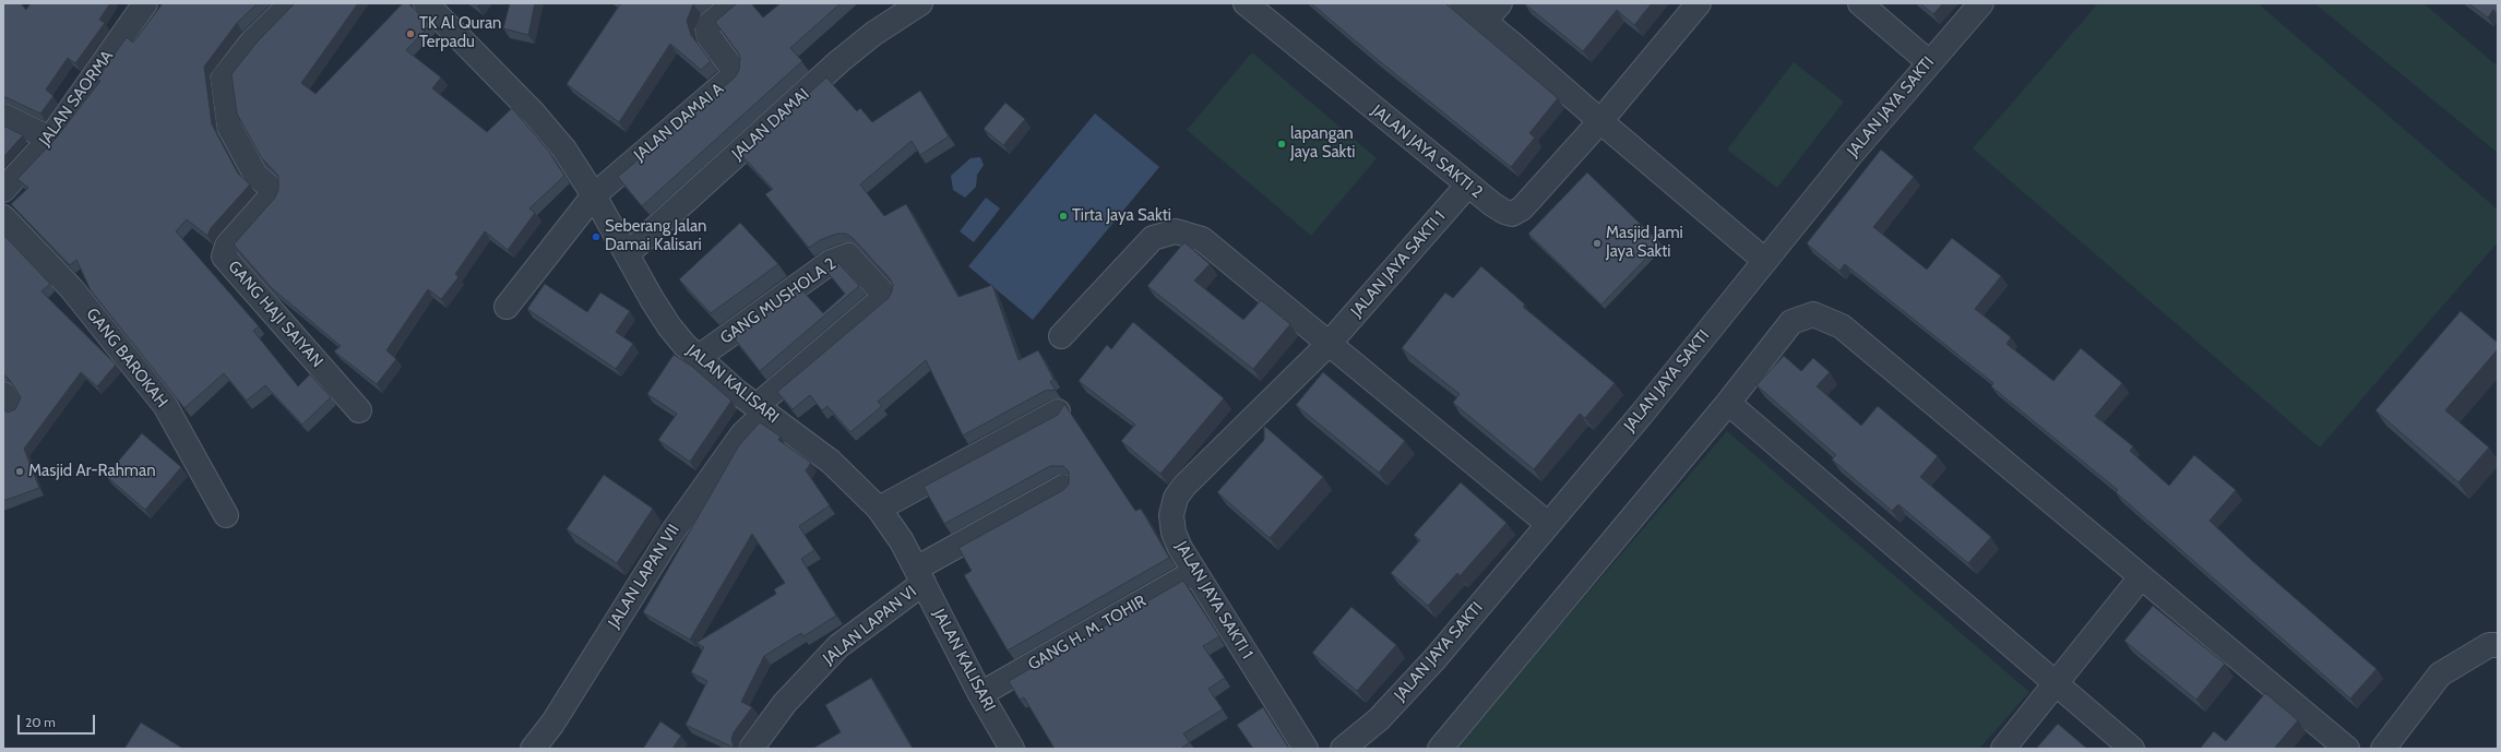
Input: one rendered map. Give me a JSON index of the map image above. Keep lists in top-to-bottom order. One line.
{"streets":{"street":["JALAN SAORMA","JALAN JAYA SAKTI","JALAN DAMAI A","JALAN DAMAI","JALAN JAYA SAKTI 2","JALAN JAYA SAKTI 1","GANG MUSHOLA 2","GANG HAJI SAIYAN","GANG BAROKAH","JALAN KALISARI","JALAN LAPAN VII","JALAN LAPAN VI","GANG H. M. TOHIR"]},"crossings":[["JALAN DAMAI A","JALAN KALISARI"],["JALAN DAMAI","JALAN KALISARI"],["JALAN JAYA SAKTI 2","JALAN JAYA SAKTI 1"],["JALAN JAYA SAKTI 1","GANG H. M. TOHIR"],["GANG MUSHOLA 2","JALAN KALISARI"],["GANG MUSHOLA 2","JALAN LAPAN VII"],["JALAN KALISARI","JALAN LAPAN VII"],["JALAN KALISARI","JALAN LAPAN VI"],["JALAN KALISARI","GANG H. M. TOHIR"]],"places":["TK Al Quran Terpadu","lapangan Jaya Sakti","Tirta Jaya Sakti","Seberang Jalan Damai Kalisari","Masjid Jami Jaya Sakti","Masjid Ar-Rahman"],"scale_bar":"20 m"}
